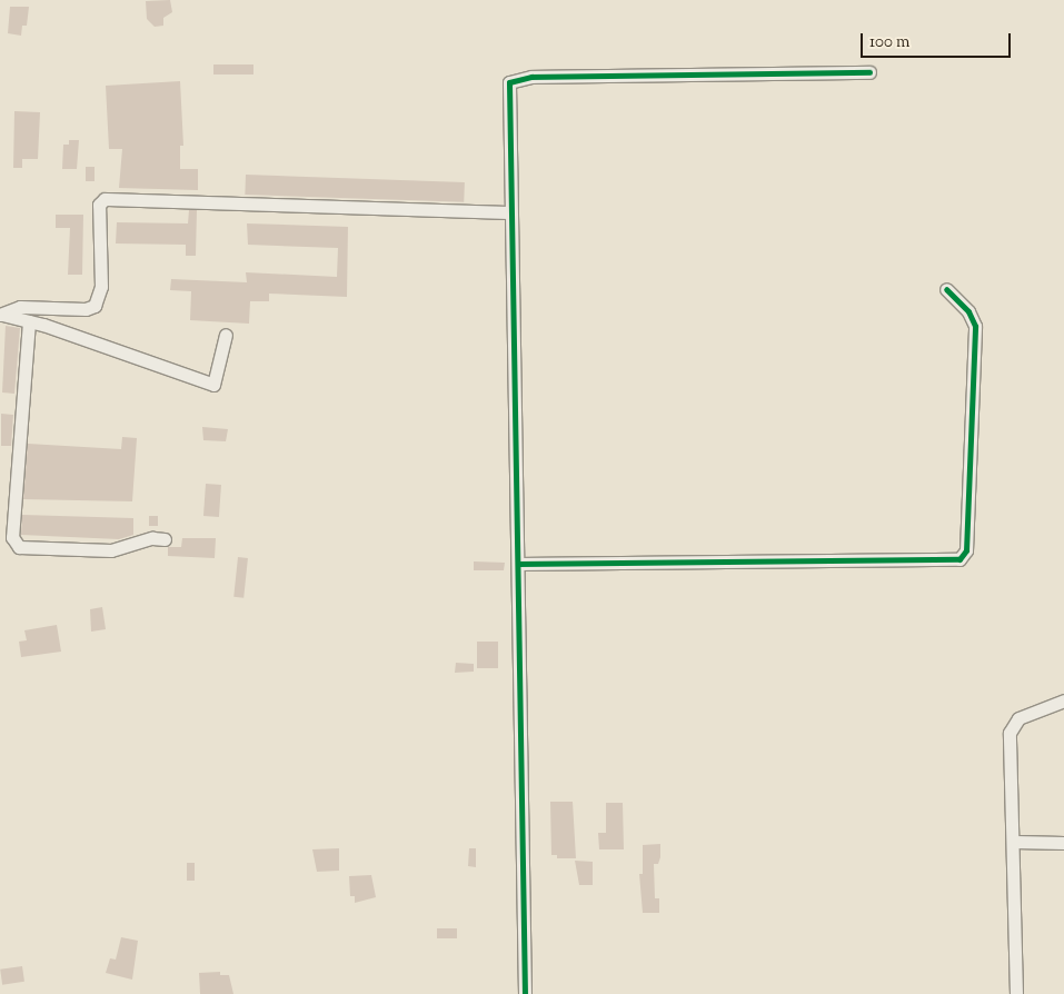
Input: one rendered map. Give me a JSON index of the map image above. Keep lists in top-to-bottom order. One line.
{"scale_bar":"100 m"}
